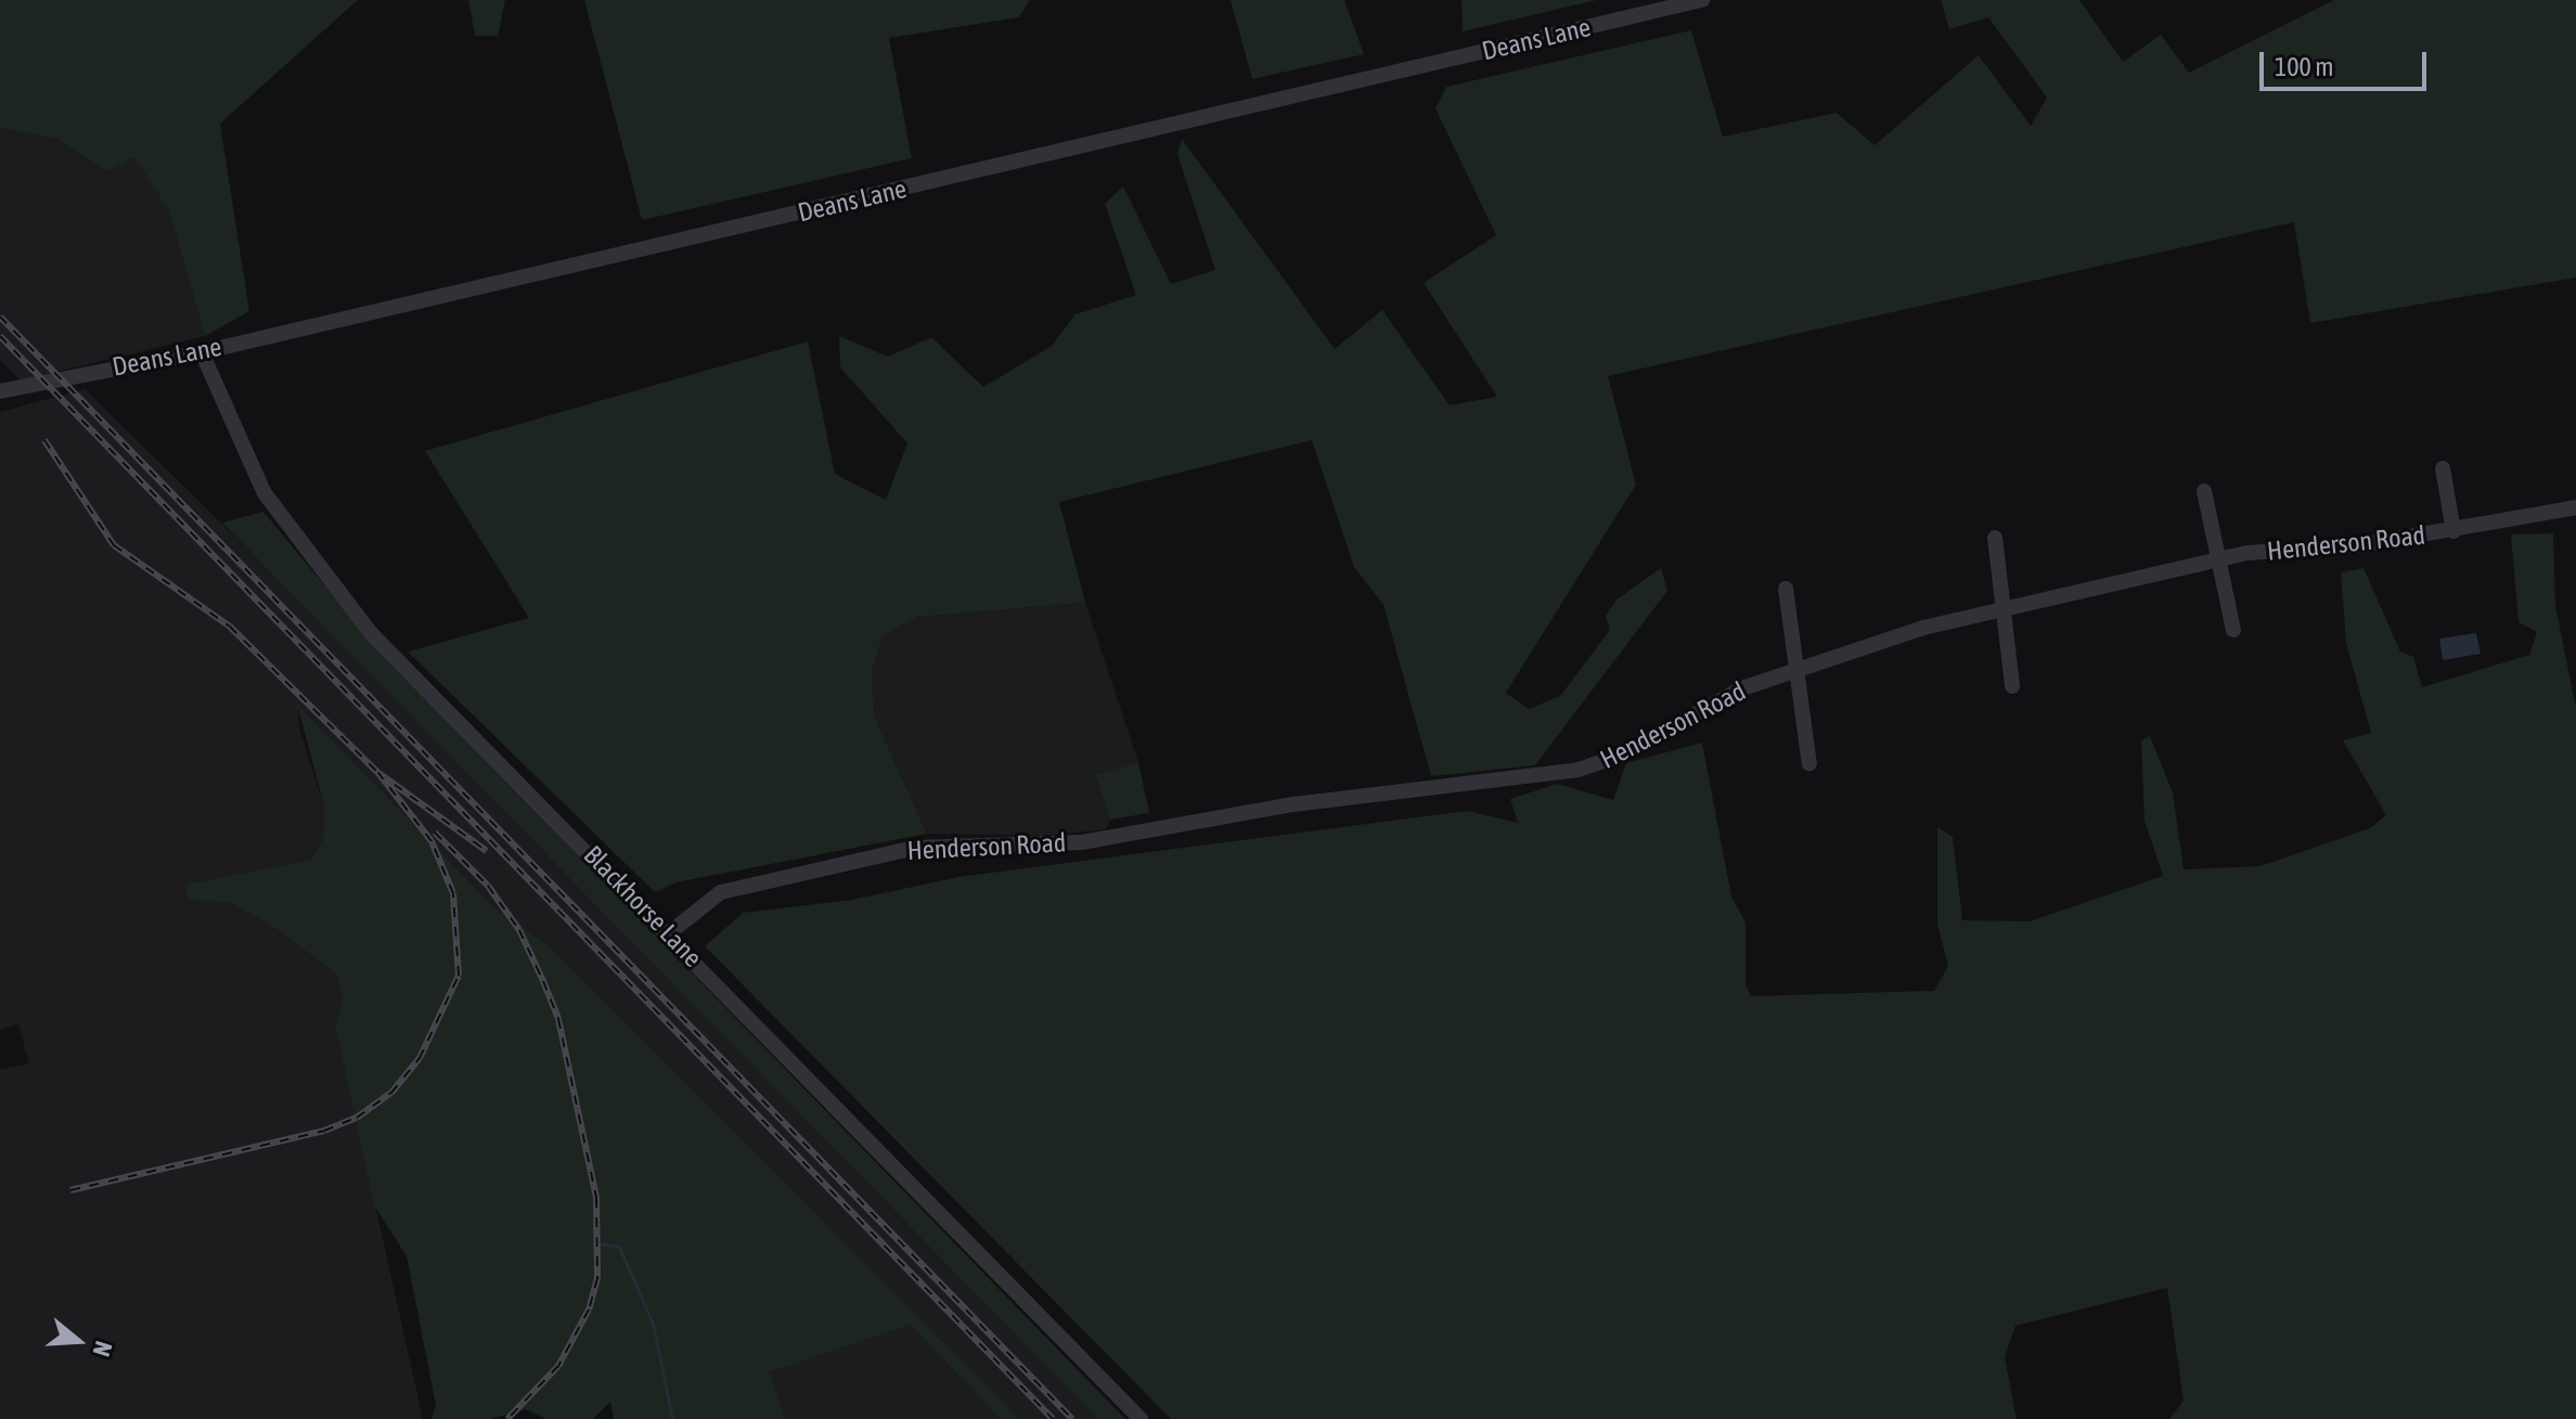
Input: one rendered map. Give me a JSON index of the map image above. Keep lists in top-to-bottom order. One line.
{"streets":{"street":["Deans Lane","Henderson Road","Blackhorse Lane"]},"crossings":[["Deans Lane","Blackhorse Lane"],["Henderson Road","Blackhorse Lane"]],"scale_bar":"100 m","north":"right"}
